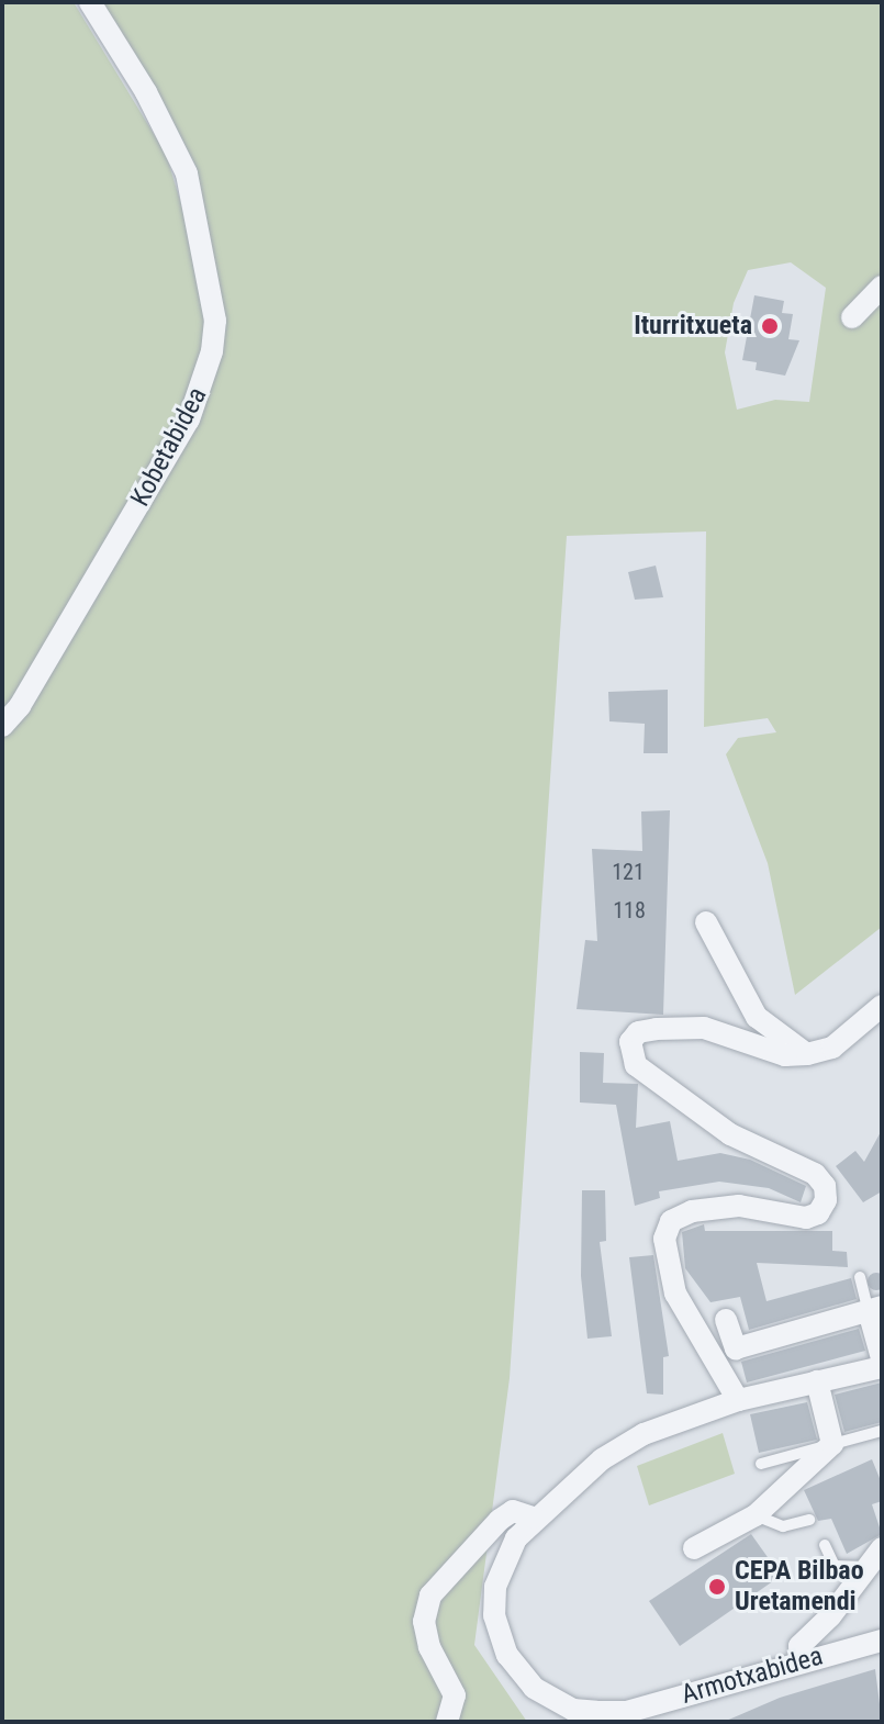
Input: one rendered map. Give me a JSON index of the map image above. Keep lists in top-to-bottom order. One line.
{"streets":{"street":["Kobetabidea","Armotxabidea"]},"places":["Iturritxueta","CEPA Bilbao Uretamendi"],"house_numbers":["121","118"]}
